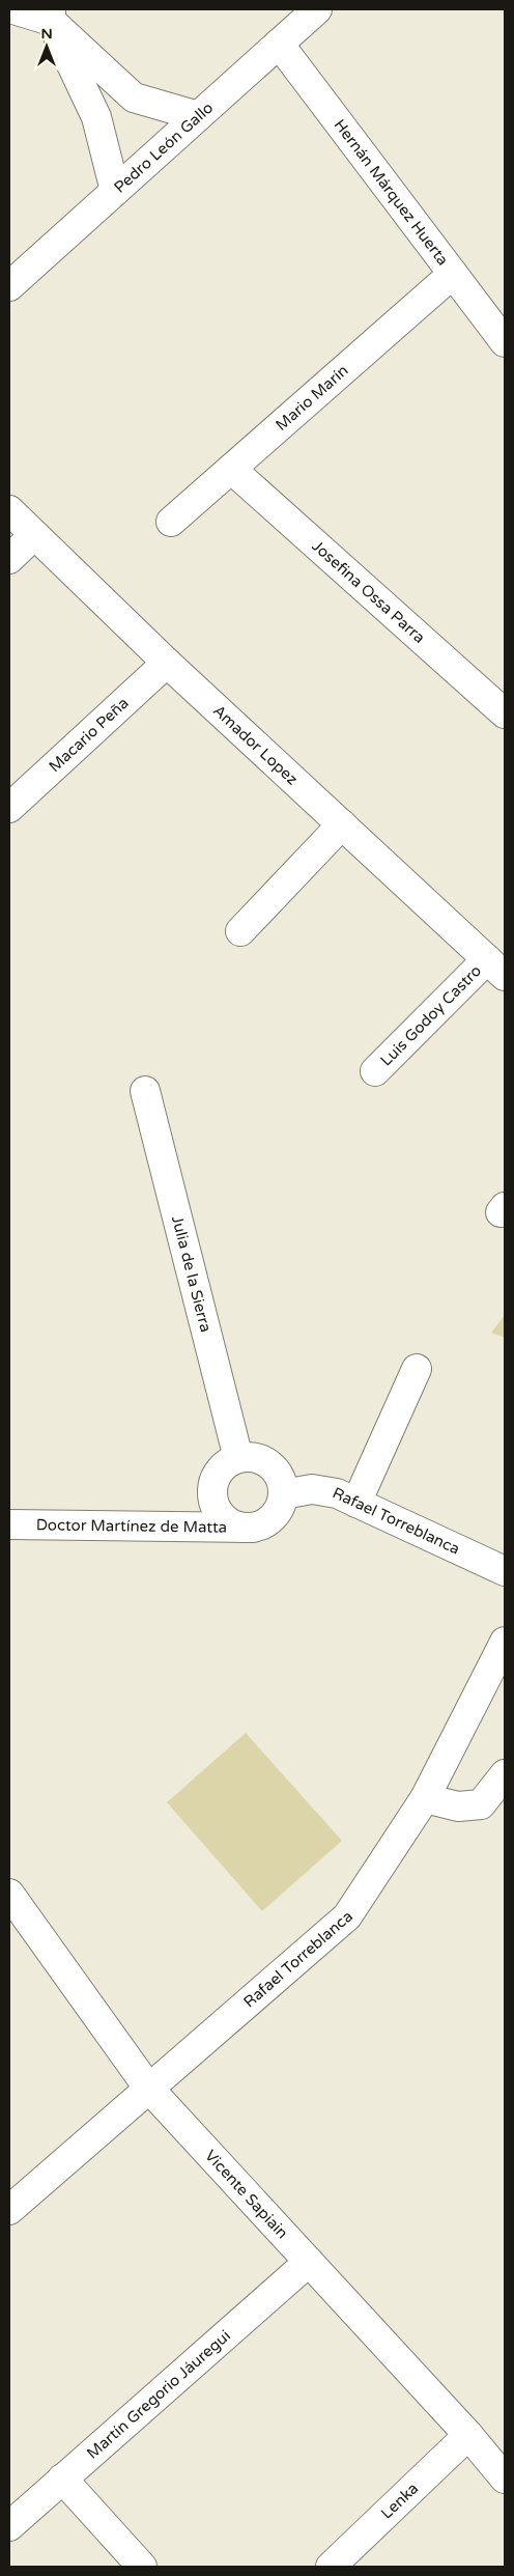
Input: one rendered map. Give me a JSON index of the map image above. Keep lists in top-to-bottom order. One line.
{"streets":{"street":["Pedro León Gallo","Hernán Márquez Huerta","Mario Marín","Josefina Ossa Parra","Macario Peña","Amador Lopez","Luis Godoy Castro","Julia de la Sierra","Rafael Torreblanca","Doctor Martínez de Matta","Vicente Sapiain","Martín Gregorio Jáuregui","Lenka"]},"crossings":[["Pedro León Gallo","Hernán Márquez Huerta"],["Hernán Márquez Huerta","Mario Marín"],["Mario Marín","Josefina Ossa Parra"],["Macario Peña","Amador Lopez"],["Amador Lopez","Luis Godoy Castro"],["Julia de la Sierra","Rafael Torreblanca"],["Julia de la Sierra","Doctor Martínez de Matta"],["Rafael Torreblanca","Doctor Martínez de Matta"],["Rafael Torreblanca","Vicente Sapiain"],["Vicente Sapiain","Martín Gregorio Jáuregui"],["Vicente Sapiain","Lenka"]],"north":"top"}
